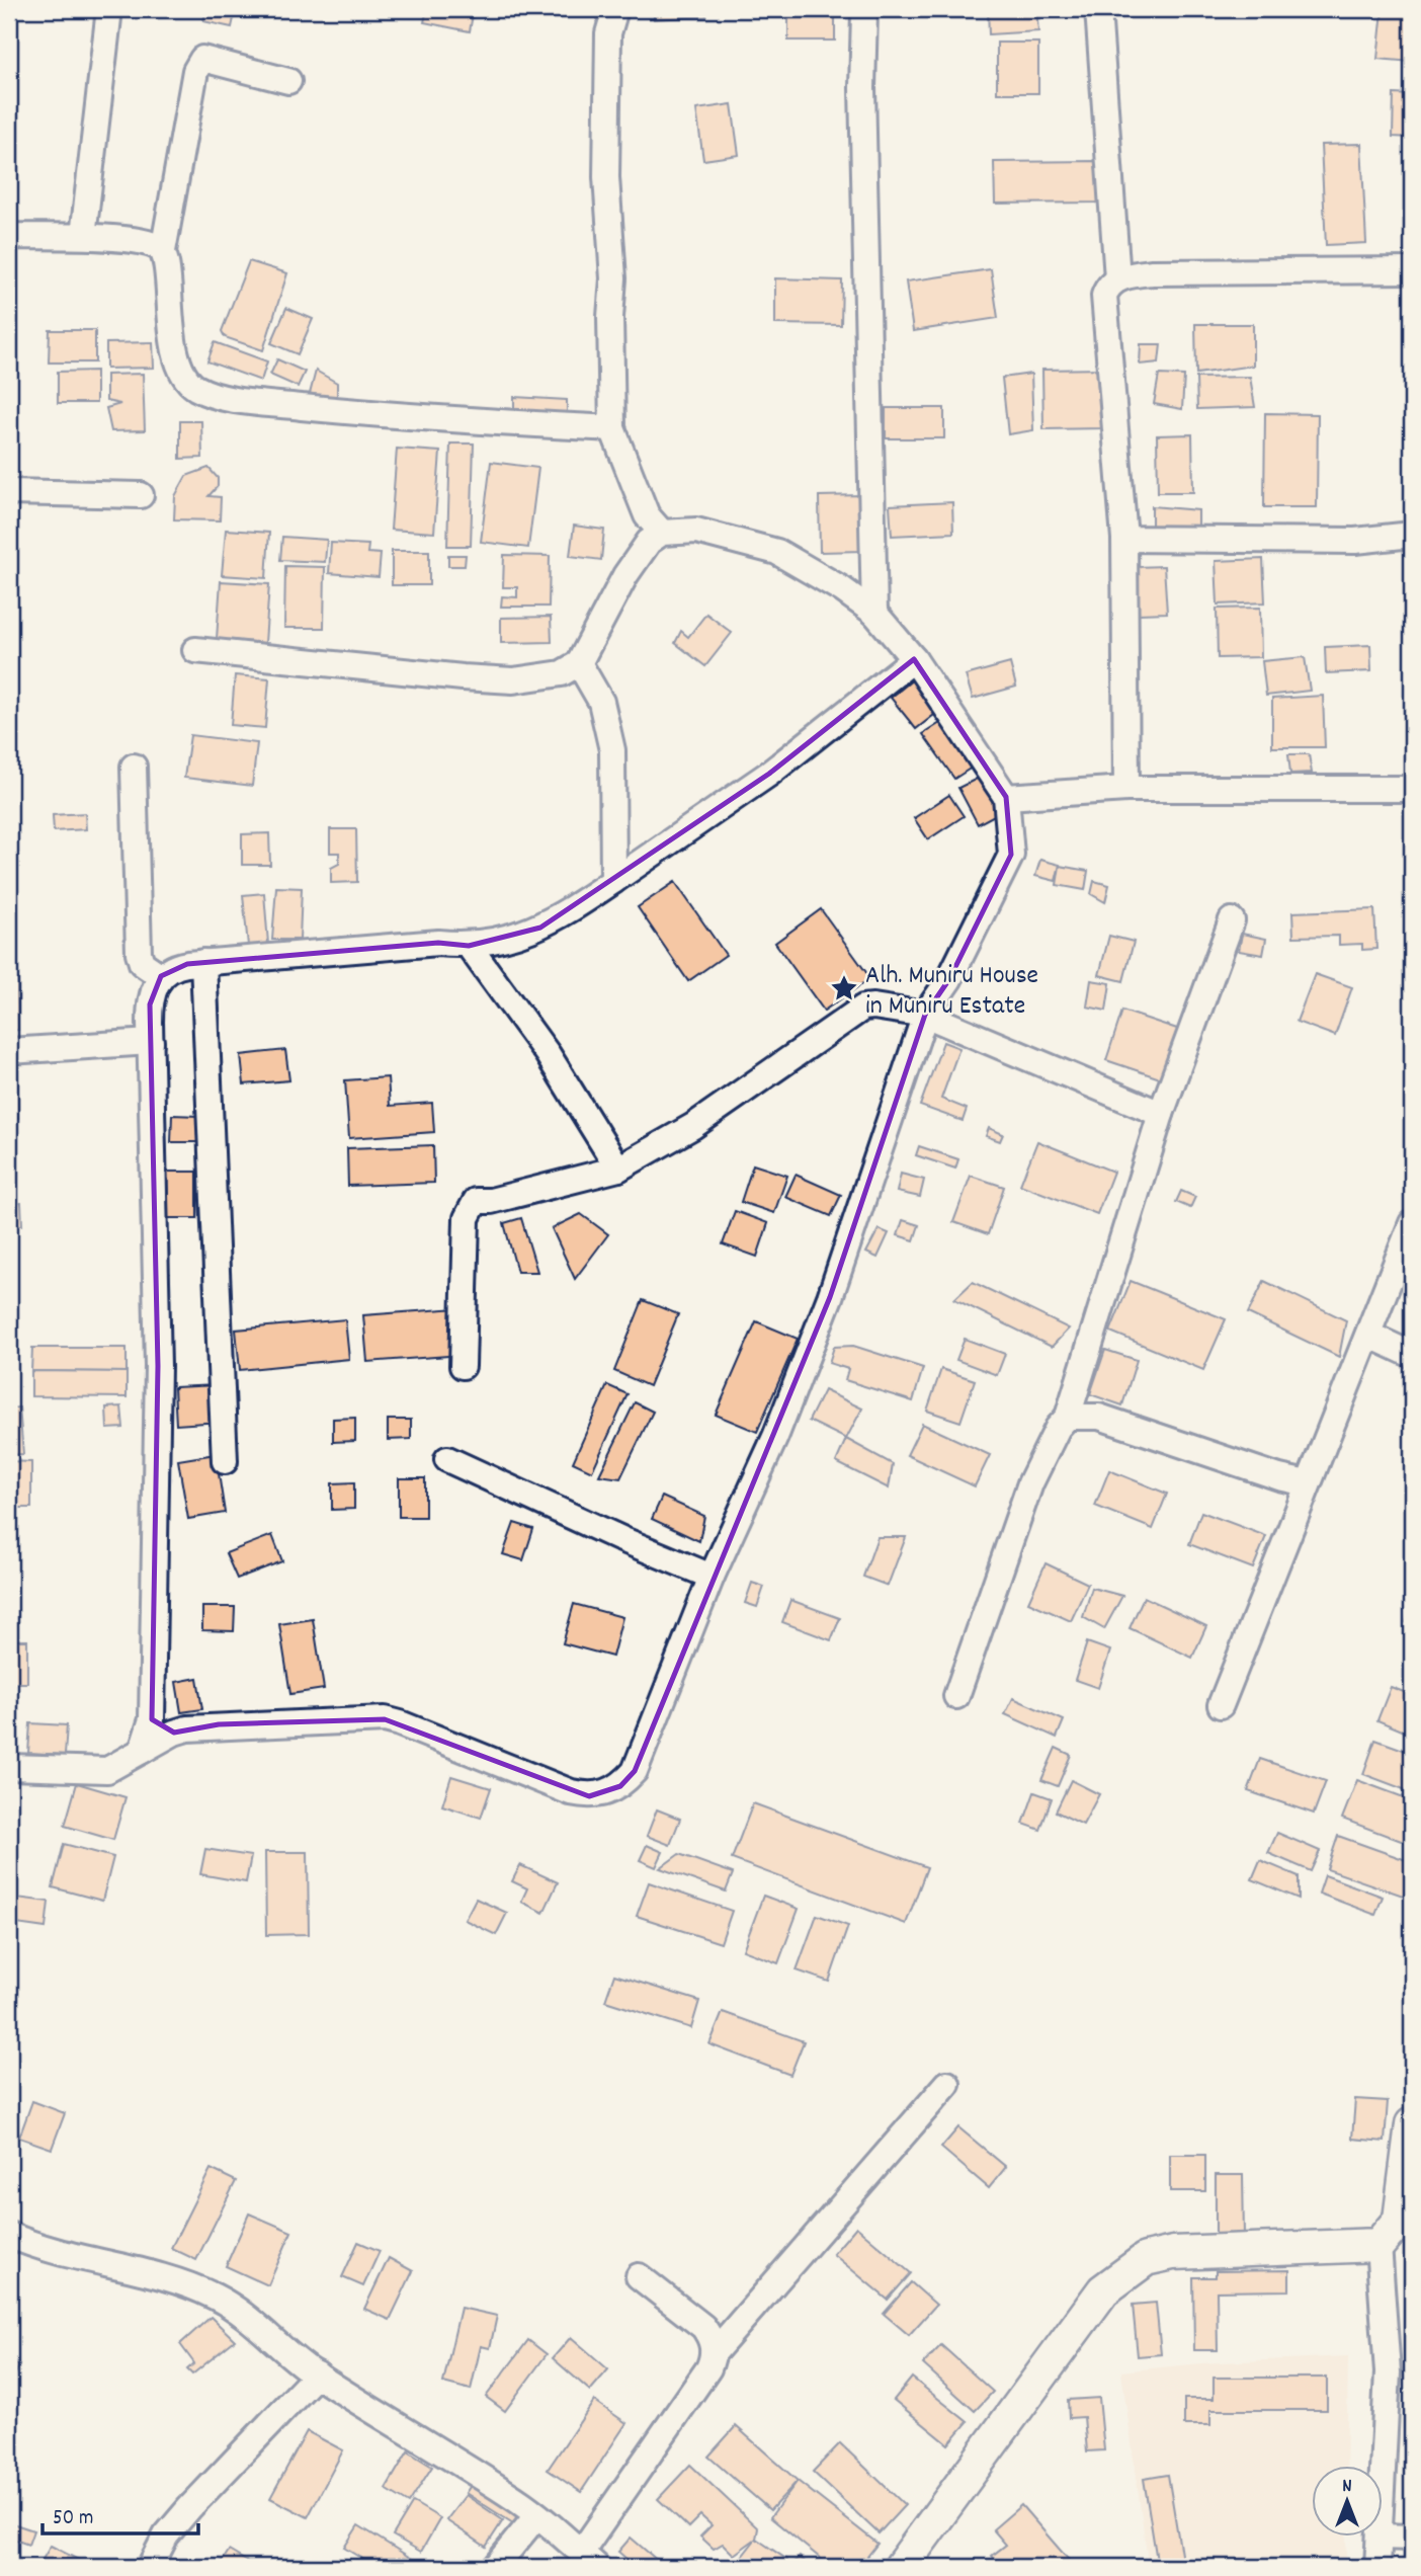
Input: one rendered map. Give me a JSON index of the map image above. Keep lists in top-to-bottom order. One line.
{"places":{"place":["Alh. Muniru House in Muniru Estate"]},"scale_bar":"50 m","north":"top"}
